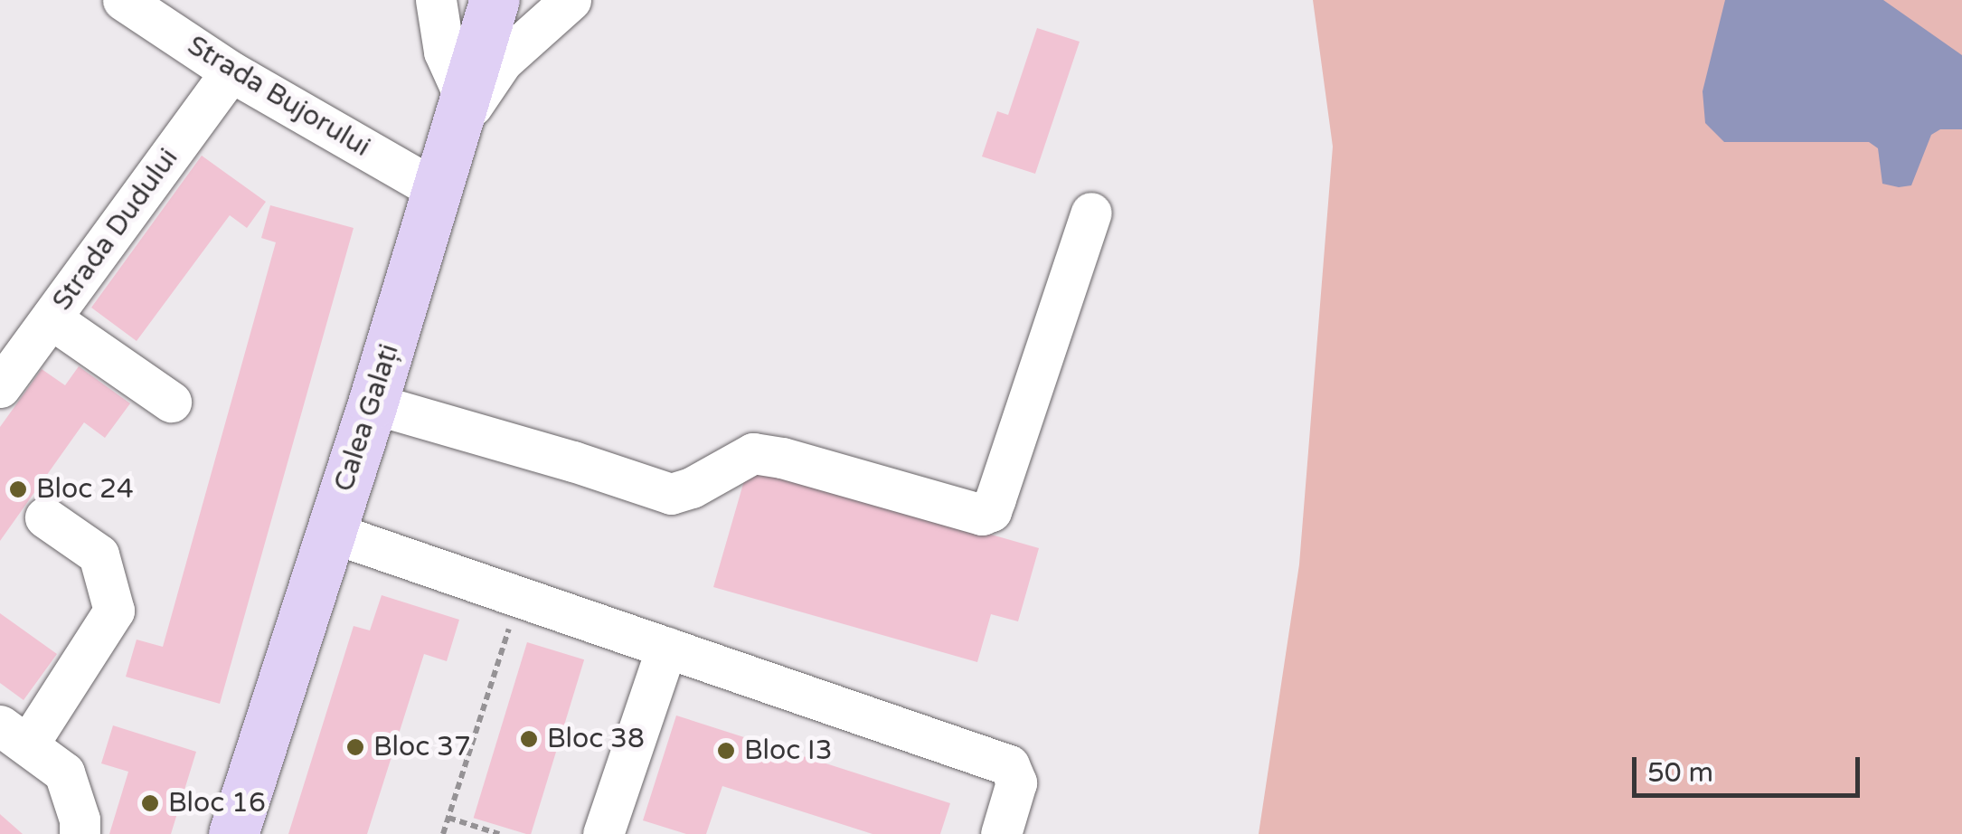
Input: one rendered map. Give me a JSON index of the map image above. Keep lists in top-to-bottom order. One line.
{"streets":{"main road":["Calea Galați"],"street":["Strada Bujorului","Strada Dudului"]},"crossings":[["Strada Bujorului","Strada Dudului"],["Strada Bujorului","Calea Galați"]],"places":["Bloc 24","Bloc 38","Bloc 37","Bloc I3","Bloc 16"],"scale_bar":"50 m"}
